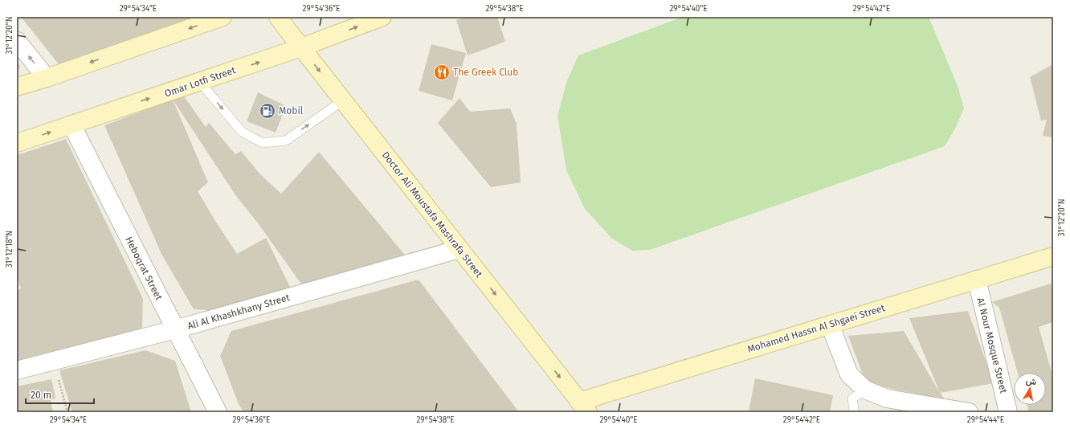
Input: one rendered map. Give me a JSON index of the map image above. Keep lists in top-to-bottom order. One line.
{"streets":{"main road":["Omar Lotfi Street","Doctor Ali Moustafa Mashrafa Street","Mohamed Hassn Al Shgaei Street"],"street":["Heboqrat Street","Ali Al Khashkhany Street","Al Nour Mosque Street"]},"crossings":[["Omar Lotfi Street","Doctor Ali Moustafa Mashrafa Street"],["Omar Lotfi Street","Heboqrat Street"],["Doctor Ali Moustafa Mashrafa Street","Ali Al Khashkhany Street"],["Doctor Ali Moustafa Mashrafa Street","Mohamed Hassn Al Shgaei Street"],["Heboqrat Street","Ali Al Khashkhany Street"],["Mohamed Hassn Al Shgaei Street","Al Nour Mosque Street"]],"one_way":["Doctor Ali Moustafa Mashrafa Street"],"places":{"restaurant":["The Greek Club"],"fuel station":["Mobil"]},"scale_bar":"20 m","north":"top","coordinates":["29°54'34\"E","29°54'36\"E","29°54'38\"E","29°54'40\"E","29°54'42\"E","31°12'20\"N","31°12'18\"N","29°54'44\"E"]}
